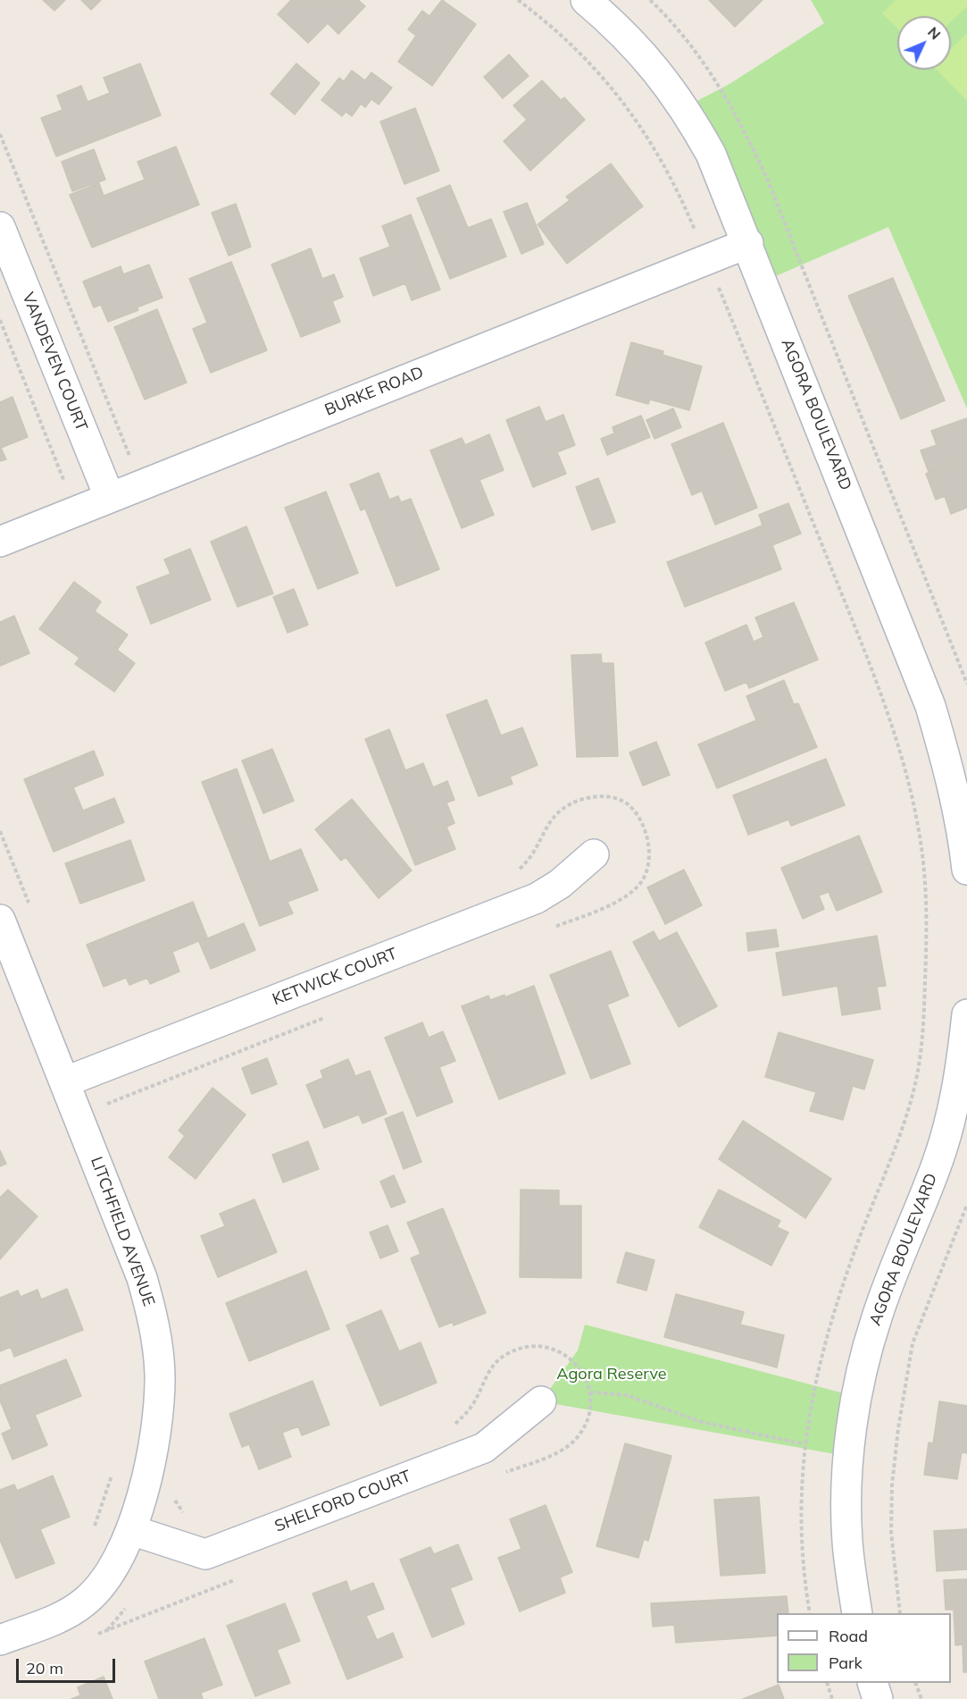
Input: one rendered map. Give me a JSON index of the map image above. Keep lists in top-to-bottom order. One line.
{"streets":{"street":["VANDEVEN COURT","BURKE ROAD","AGORA BOULEVARD","KETWICK COURT","LITCHFIELD AVENUE","SHELFORD COURT"]},"crossings":[["VANDEVEN COURT","BURKE ROAD"],["BURKE ROAD","AGORA BOULEVARD"],["KETWICK COURT","LITCHFIELD AVENUE"],["LITCHFIELD AVENUE","SHELFORD COURT"]],"parks":["Agora Reserve"],"legend":["Road","Park"],"scale_bar":"20 m","north":"top right"}
